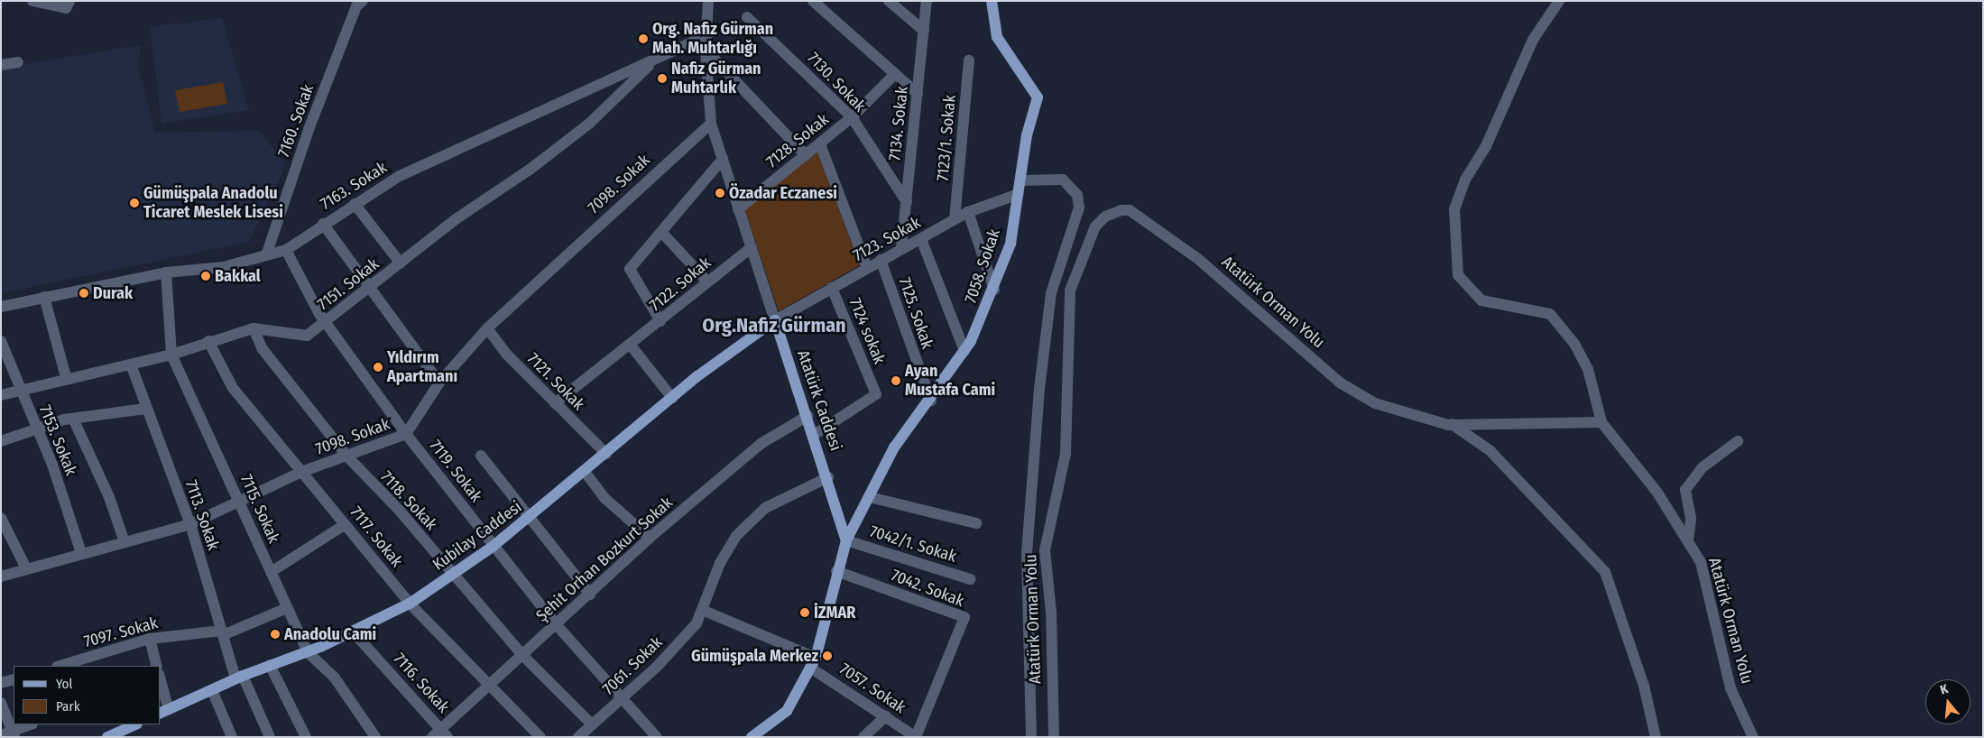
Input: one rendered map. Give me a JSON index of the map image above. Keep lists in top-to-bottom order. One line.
{"streets":{"main road":["7058. Sokak","Atatürk Caddesi","Kubilay Caddesi"],"street":["7130. Sokak","7160. Sokak","7134. Sokak","7123/1. Sokak","7128. Sokak","7098. Sokak","7163. Sokak","7123. Sokak","7151. Sokak","7122. Sokak","Atatürk Orman Yolu","7125. Sokak","7124 sokak","7121. Sokak","7153. Sokak","7119. Sokak","7118. Sokak","7115. Sokak","7113. Sokak","7117. Sokak","7042/1. Sokak","Şehit Orhan Bozkurt Sokak","7042. Sokak","7097. Sokak","7061. Sokak","7116. Sokak","7057. Sokak"]},"crossings":[["7130. Sokak","7134. Sokak"],["7130. Sokak","7128. Sokak"],["7160. Sokak","7163. Sokak"],["7134. Sokak","7123. Sokak"],["7123/1. Sokak","7123. Sokak"],["7128. Sokak","Atatürk Caddesi"],["7098. Sokak","7121. Sokak"],["7098. Sokak","Atatürk Caddesi"],["7098. Sokak","7153. Sokak"],["7098. Sokak","7119. Sokak"],["7098. Sokak","7118. Sokak"],["7098. Sokak","7115. Sokak"],["7098. Sokak","7113. Sokak"],["7098. Sokak","7117. Sokak"],["7163. Sokak","7151. Sokak"],["7163. Sokak","Atatürk Caddesi"],["7163. Sokak","7119. Sokak"],["7163. Sokak","7115. Sokak"],["7123. Sokak","7058. Sokak"],["7123. Sokak","7125. Sokak"],["7123. Sokak","7124 sokak"],["7123. Sokak","Atatürk Caddesi"],["7123. Sokak","Kubilay Caddesi"],["7058. Sokak","7125. Sokak"],["7058. Sokak","Atatürk Caddesi"],["7058. Sokak","7042/1. Sokak"],["7151. Sokak","7153. Sokak"],["7151. Sokak","7119. Sokak"],["7151. Sokak","7118. Sokak"],["7151. Sokak","7115. Sokak"],["7151. Sokak","7113. Sokak"],["7151. Sokak","7117. Sokak"],["7122. Sokak","7121. Sokak"],["7122. Sokak","Atatürk Caddesi"],["7124 sokak","Atatürk Caddesi"],["7121. Sokak","Kubilay Caddesi"],["Atatürk Caddesi","Kubilay Caddesi"],["Atatürk Caddesi","7042/1. Sokak"],["Atatürk Caddesi","Şehit Orhan Bozkurt Sokak"],["Atatürk Caddesi","7061. Sokak"],["7119. Sokak","Kubilay Caddesi"],["7119. Sokak","Şehit Orhan Bozkurt Sokak"],["7119. Sokak","7061. Sokak"],["7118. Sokak","Kubilay Caddesi"],["7118. Sokak","Şehit Orhan Bozkurt Sokak"],["7118. Sokak","7061. Sokak"],["7115. Sokak","Kubilay Caddesi"],["7115. Sokak","7097. Sokak"],["7113. Sokak","Kubilay Caddesi"],["7113. Sokak","7097. Sokak"],["Kubilay Caddesi","7117. Sokak"],["Kubilay Caddesi","7116. Sokak"],["7117. Sokak","Şehit Orhan Bozkurt Sokak"],["Şehit Orhan Bozkurt Sokak","7116. Sokak"],["7042. Sokak","7057. Sokak"]],"districts":["Org.Nafiz Gürman"],"places":["Org. Nafiz Gürman Mah. Muhtarlığı","Nafiz Gürman Muhtarlık","Özadar Eczanesi","Gümüşpala Anadolu Ticaret Meslek Lisesi","Bakkal","Durak","Yıldırım Apartmanı","Ayan Mustafa Cami","İZMAR","Anadolu Cami","Gümüşpala Merkez"],"legend":["Yol","Park"],"north":"top"}
